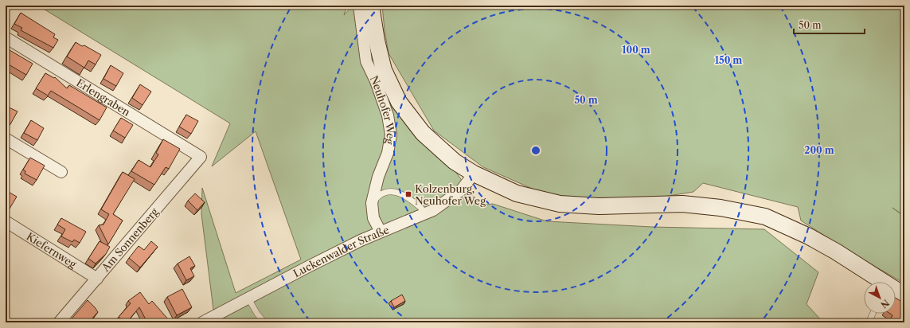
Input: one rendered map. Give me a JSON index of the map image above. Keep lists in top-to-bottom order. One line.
{"streets":{"street":["Erlengraben","Neuhofer Weg","Am Sonnenberg","Kiefernweg","Luckenwalder Straße"]},"crossings":[["Erlengraben","Am Sonnenberg"],["Neuhofer Weg","Luckenwalder Straße"],["Am Sonnenberg","Kiefernweg"]],"places":{"transit":["Kolzenburg, Neuhofer Weg"]},"scale_bar":"50 m","north":"bottom right","rings":["100 m","150 m","50 m","200 m"]}
